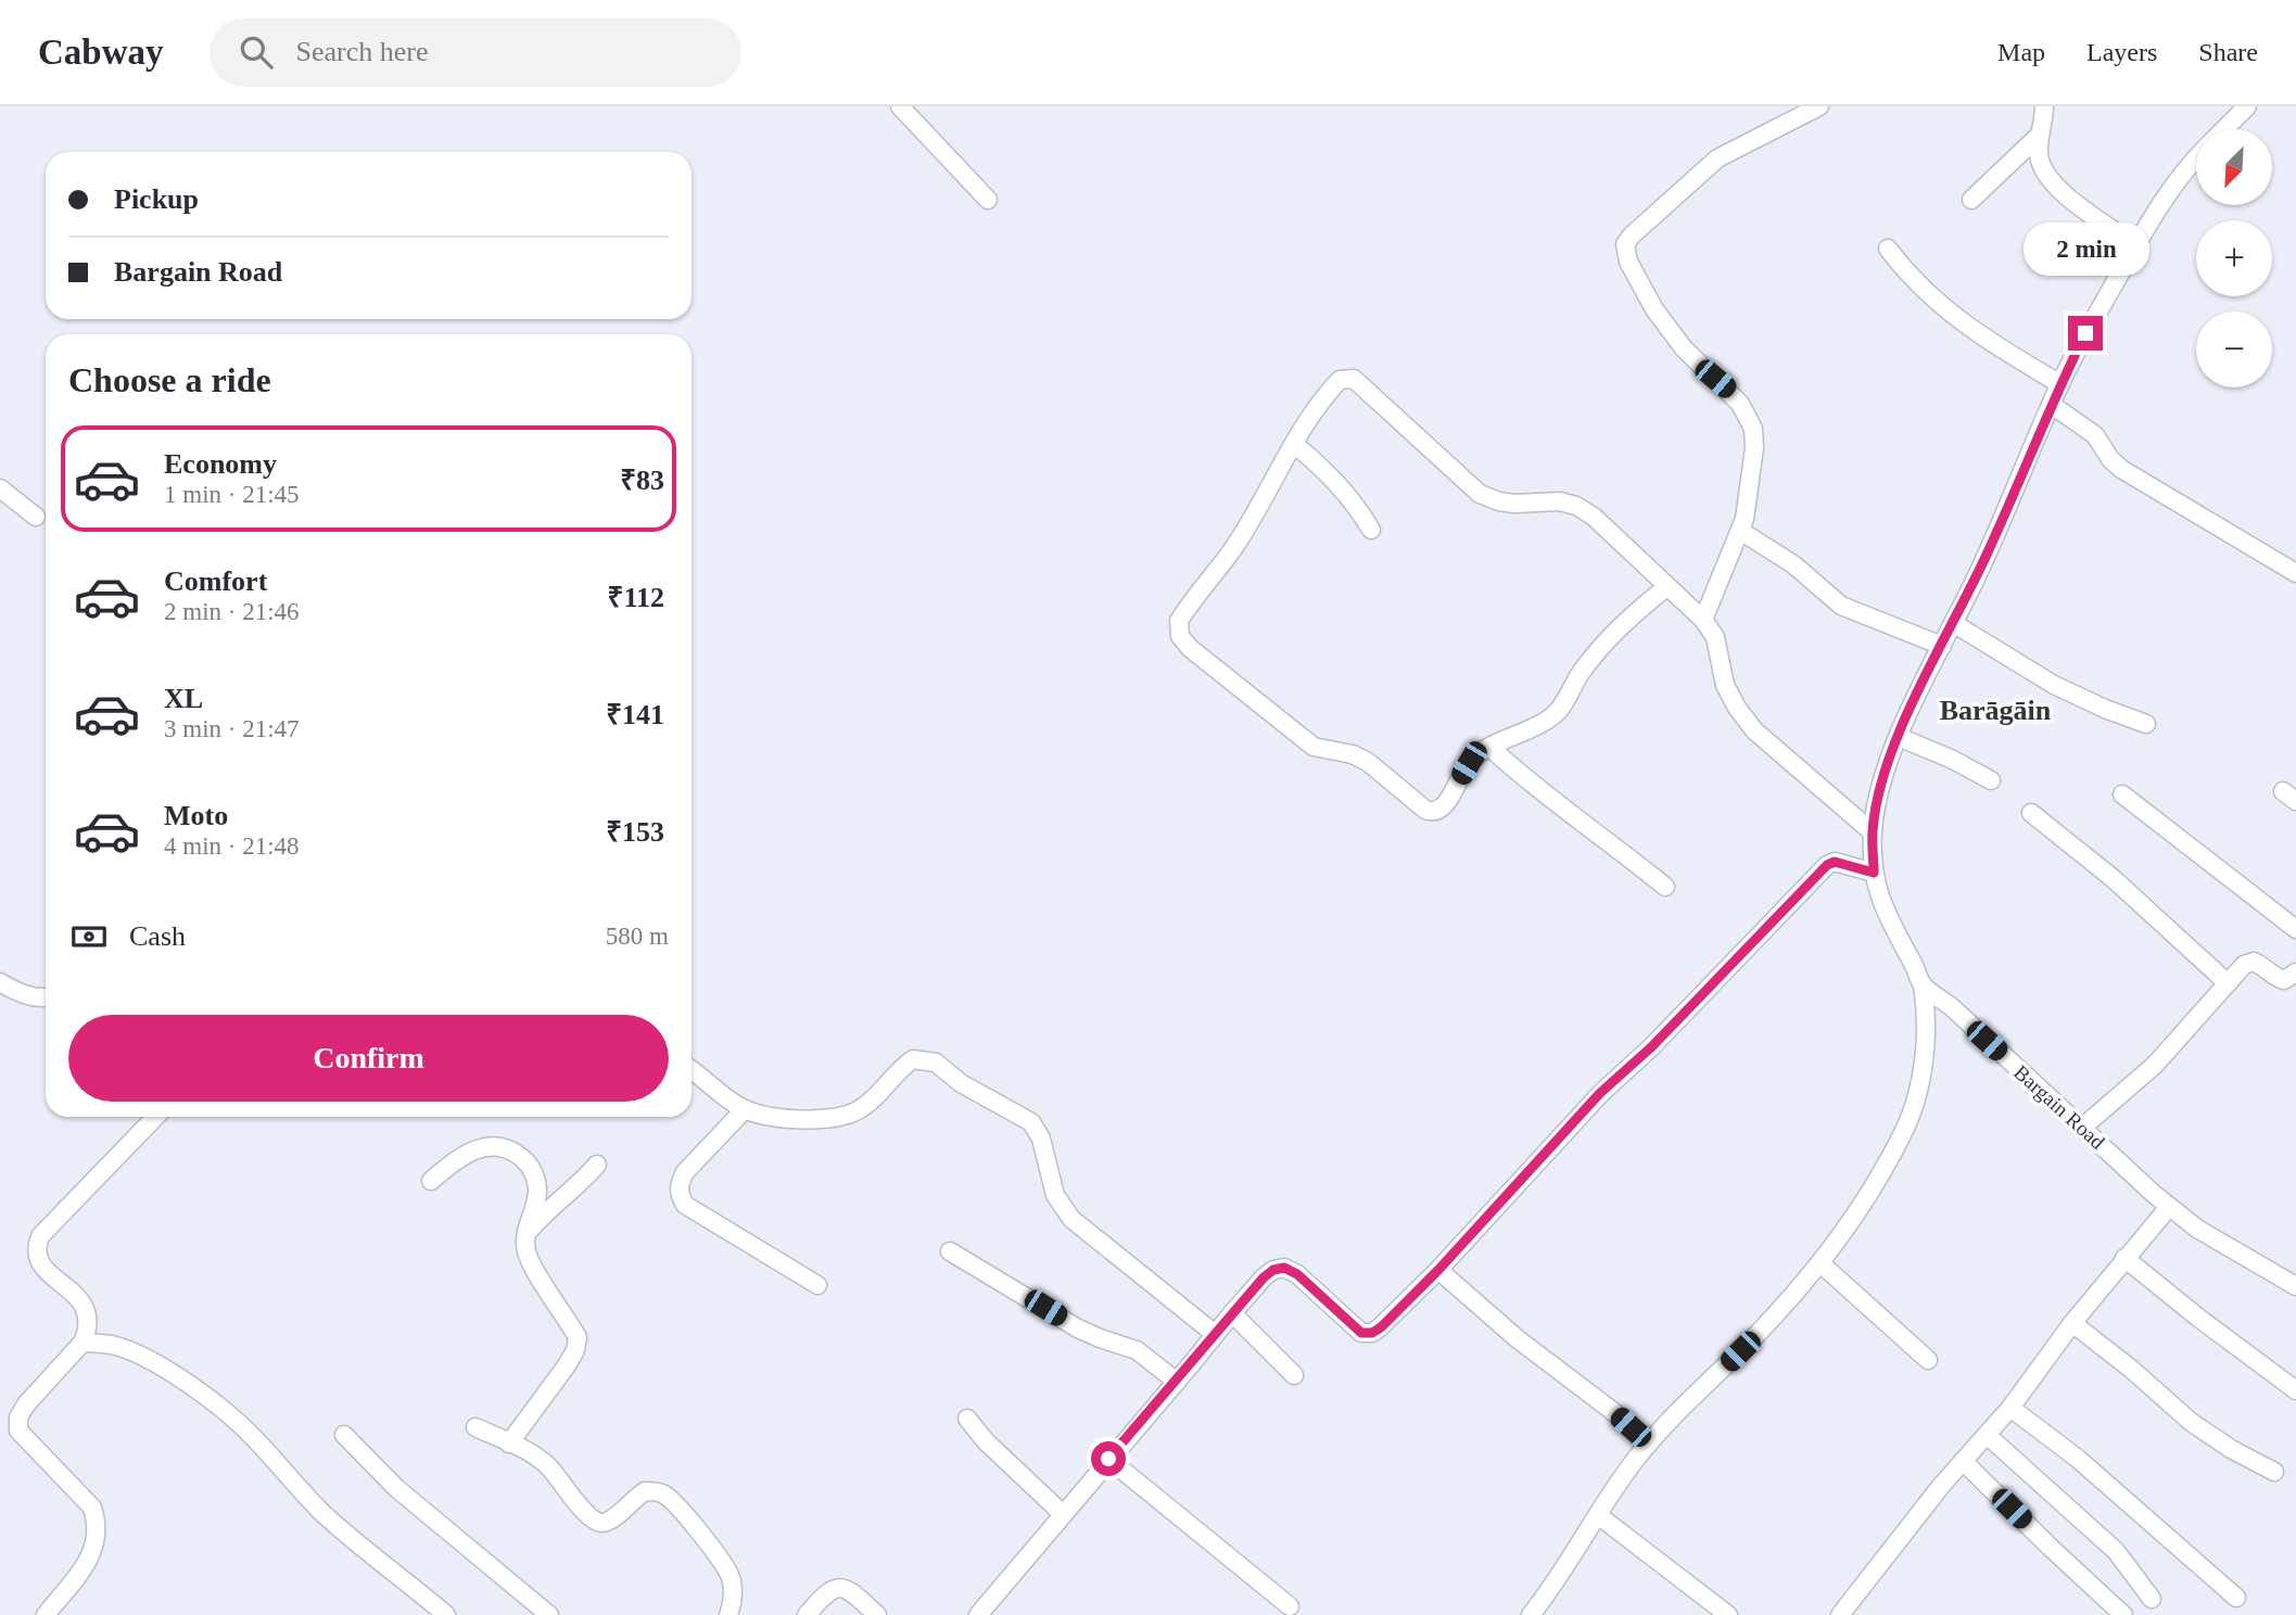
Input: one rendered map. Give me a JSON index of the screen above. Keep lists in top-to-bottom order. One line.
{"streets":{"street":["Bargain Road"]},"districts":["Barāgāin"],"north":"bottom left","page":{"header":"Cabway","search":"Search here","nav":["Map","Layers","Share"],"map_buttons":["+","−"],"banner":["Pickup","Bargain Road"],"bubble":"2 min","heading":"Choose a ride","list":[{"name":"Economy","note":"1 min · 21:45","value":"₹83"},{"name":"Comfort","note":"2 min · 21:46","value":"₹112"},{"name":"XL","note":"3 min · 21:47","value":"₹141"},{"name":"Moto","note":"4 min · 21:48","value":"₹153"}],"pay":["Cash","580 m"],"buttons":"Confirm"}}
